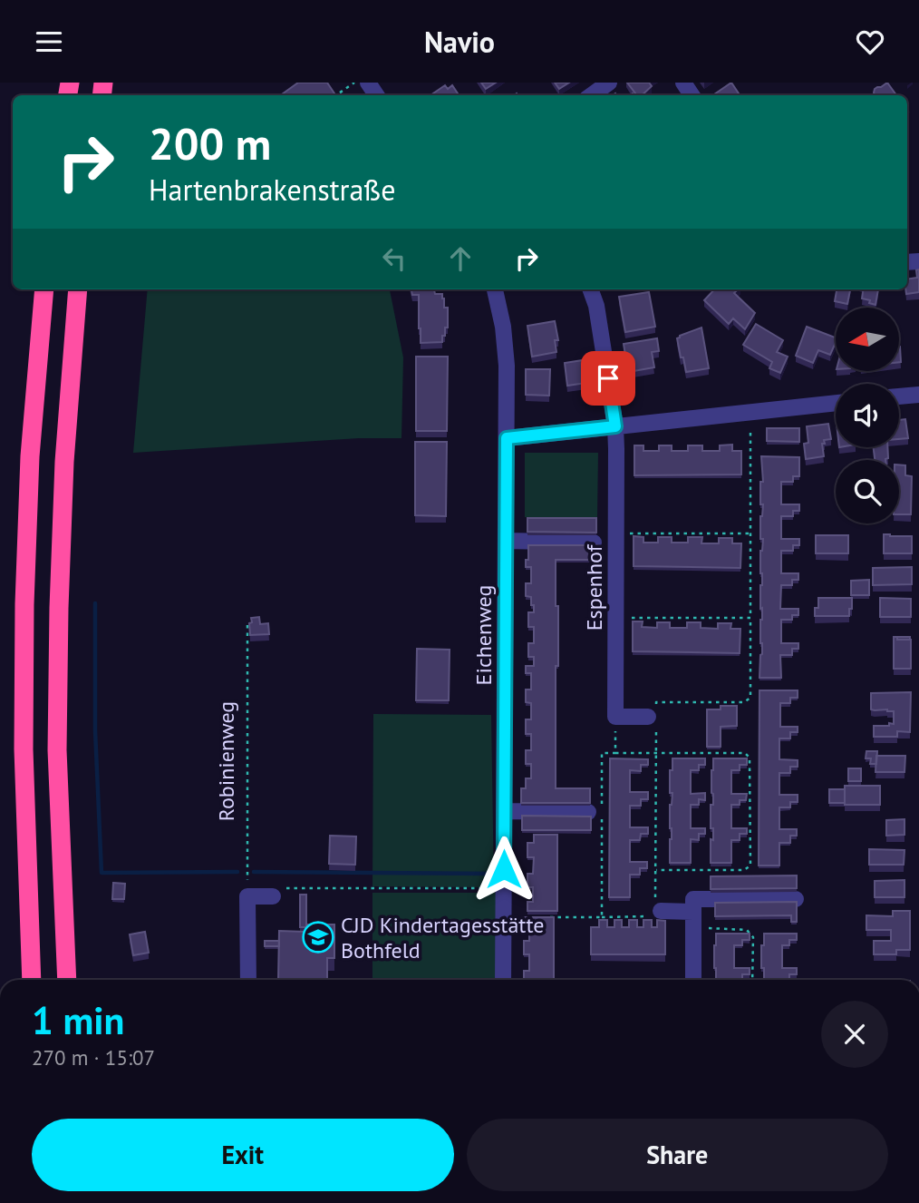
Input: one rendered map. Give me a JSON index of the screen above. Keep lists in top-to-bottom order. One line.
{"streets":{"street":["Espenhof","Eichenweg"],"path":["Robinienweg"]},"places":{"school or university":["CJD Kindertagesstätte Bothfeld"]},"north":"left","page":{"header":"Navio","turn":["200 m","Hartenbrakenstraße"],"heading":["1 min","270 m · 15:07"],"buttons":["Exit","Share"]}}
